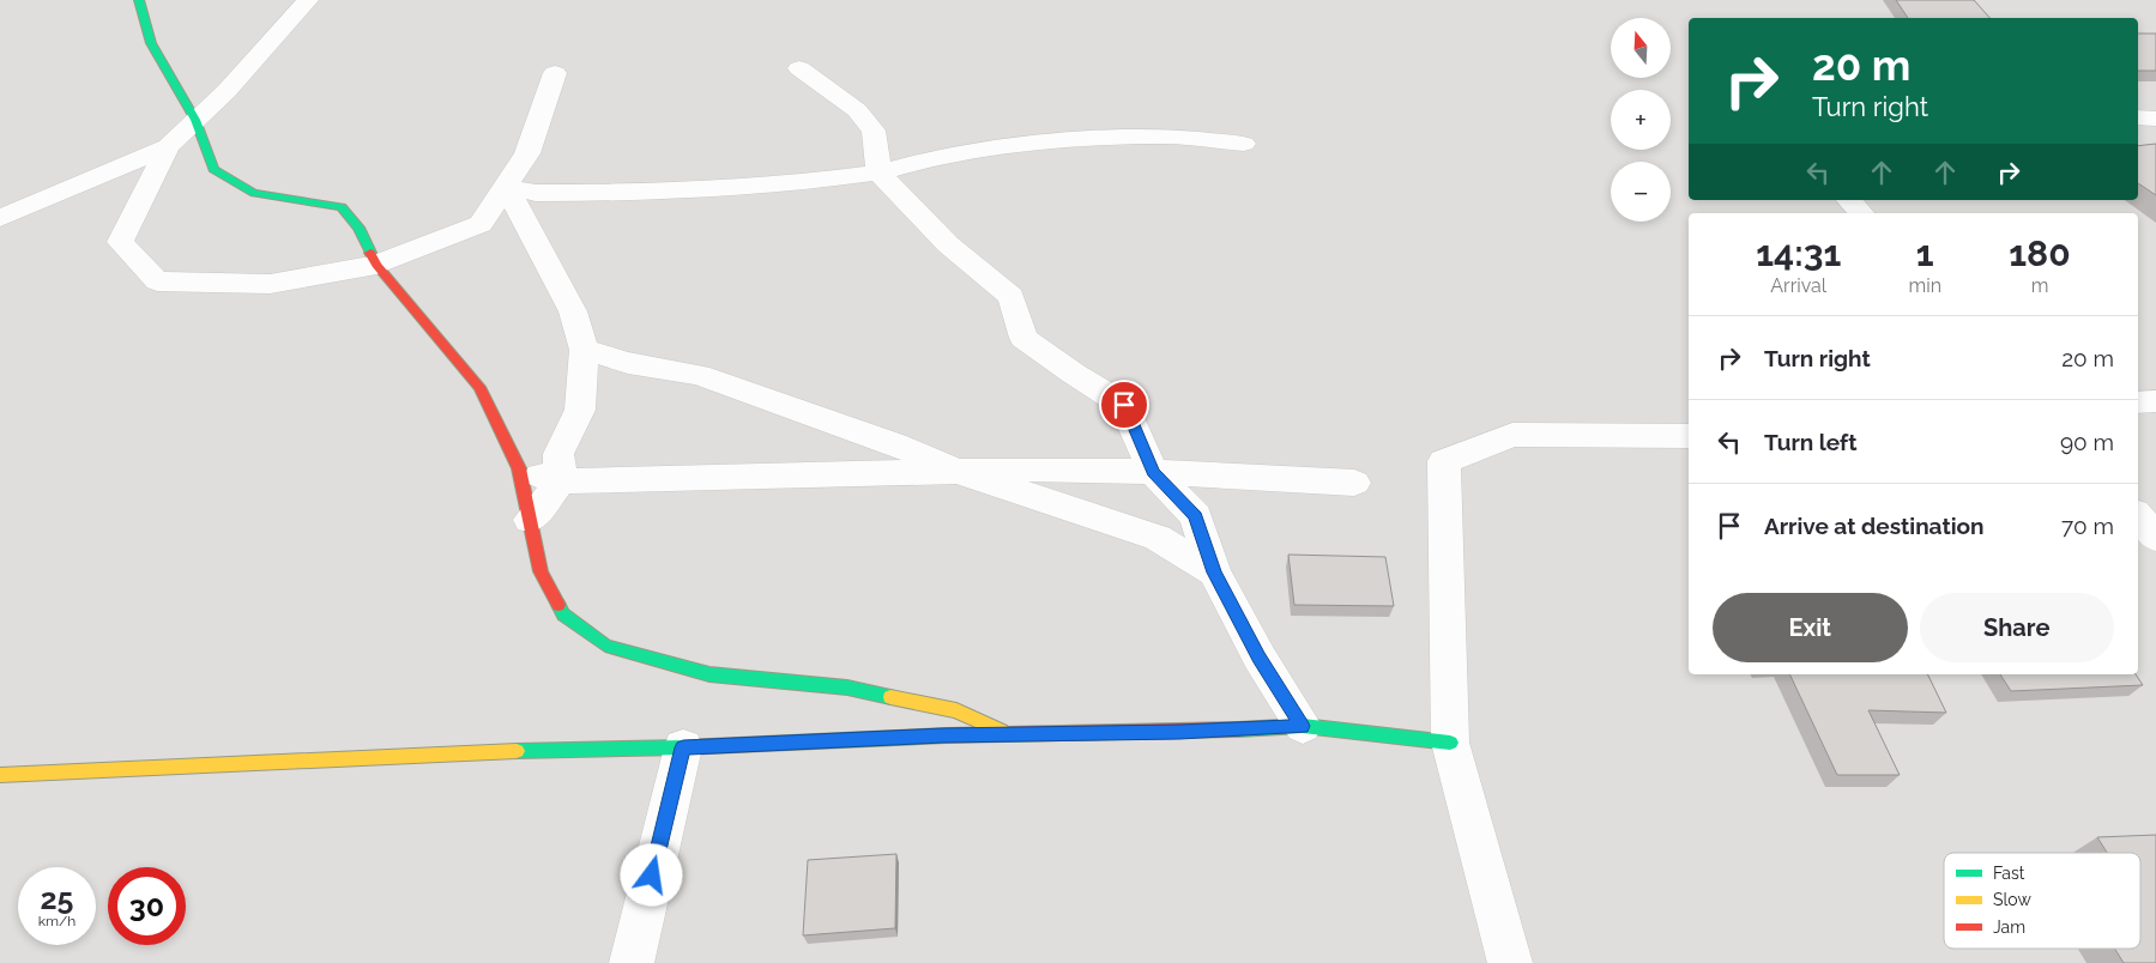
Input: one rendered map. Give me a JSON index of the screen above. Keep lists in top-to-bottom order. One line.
{"legend":["Fast","Slow","Jam"],"north":"top","page":{"map_buttons":["+","−"],"turn":["20 m","Turn right"],"eta":["14:31","Arrival","1","min","180","m"],"list":[{"name":"Turn right","value":"20 m"},{"name":"Turn left","value":"90 m"},{"name":"Arrive at destination","value":"70 m"}],"buttons":["Exit","Share"],"speed":"25 km/h","limit":"30"}}
